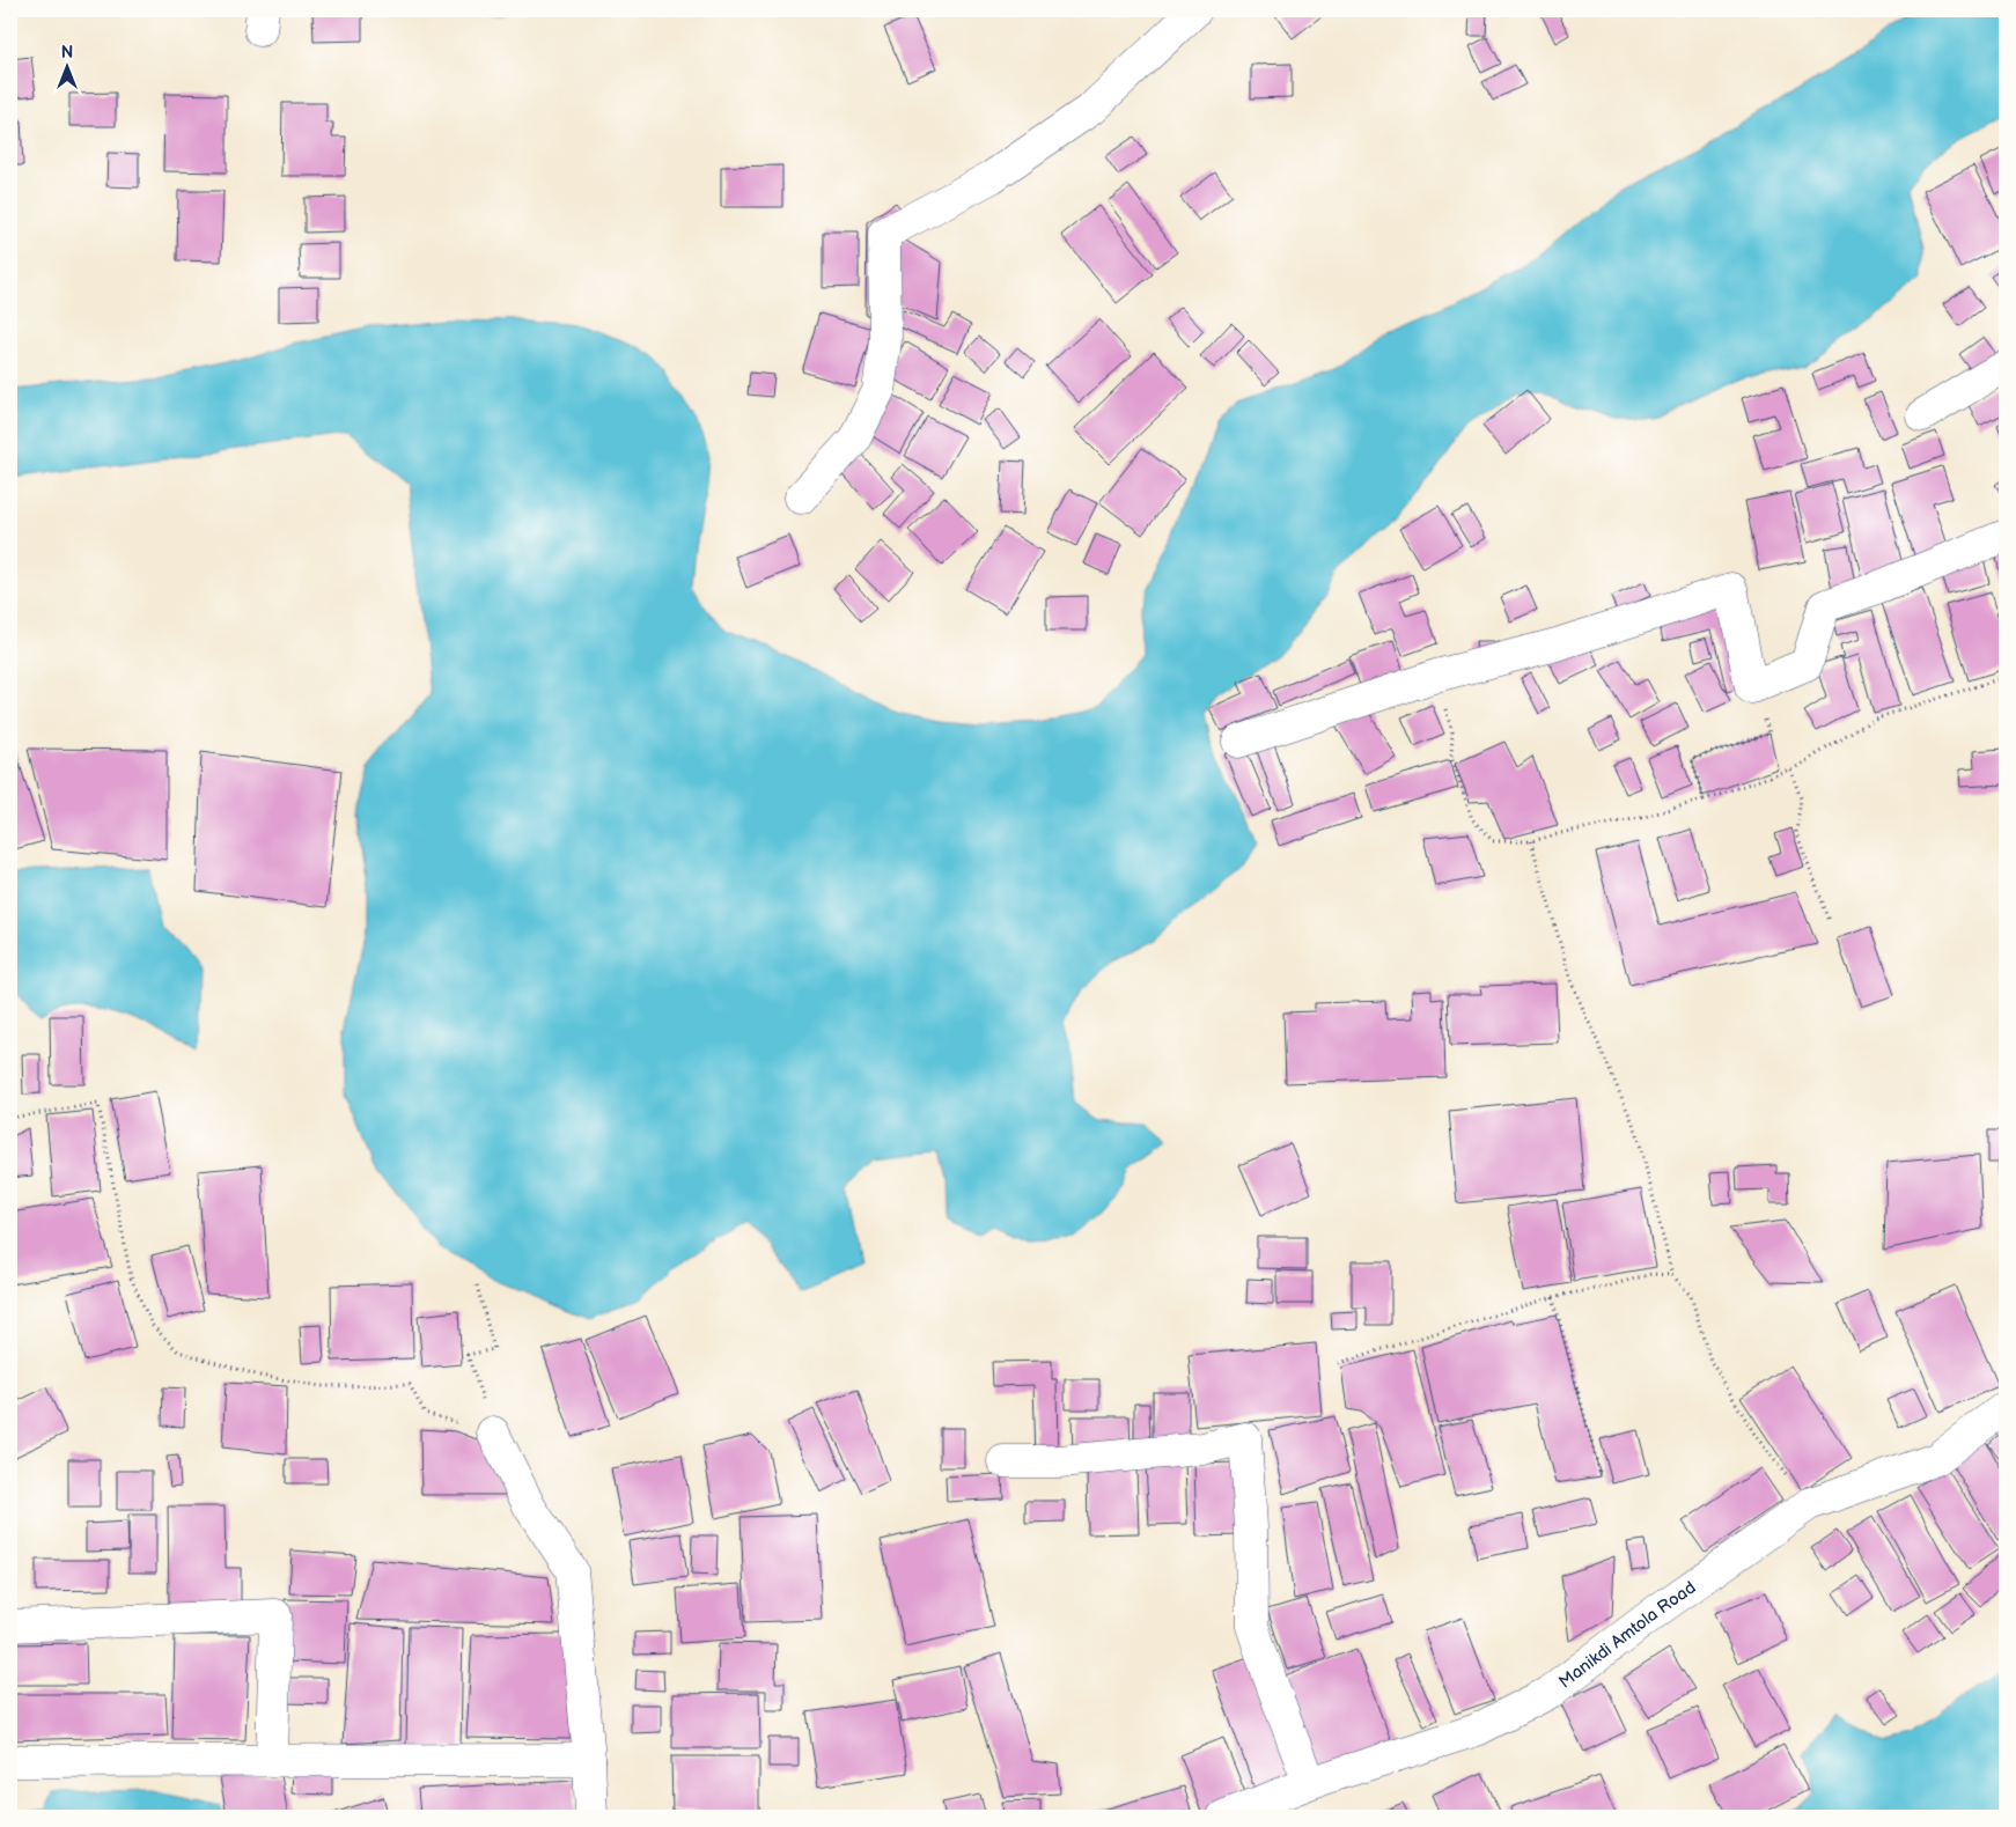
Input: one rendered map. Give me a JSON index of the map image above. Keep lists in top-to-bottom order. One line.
{"streets":{"street":["Manikdi Amtola Road"]},"north":"top"}
